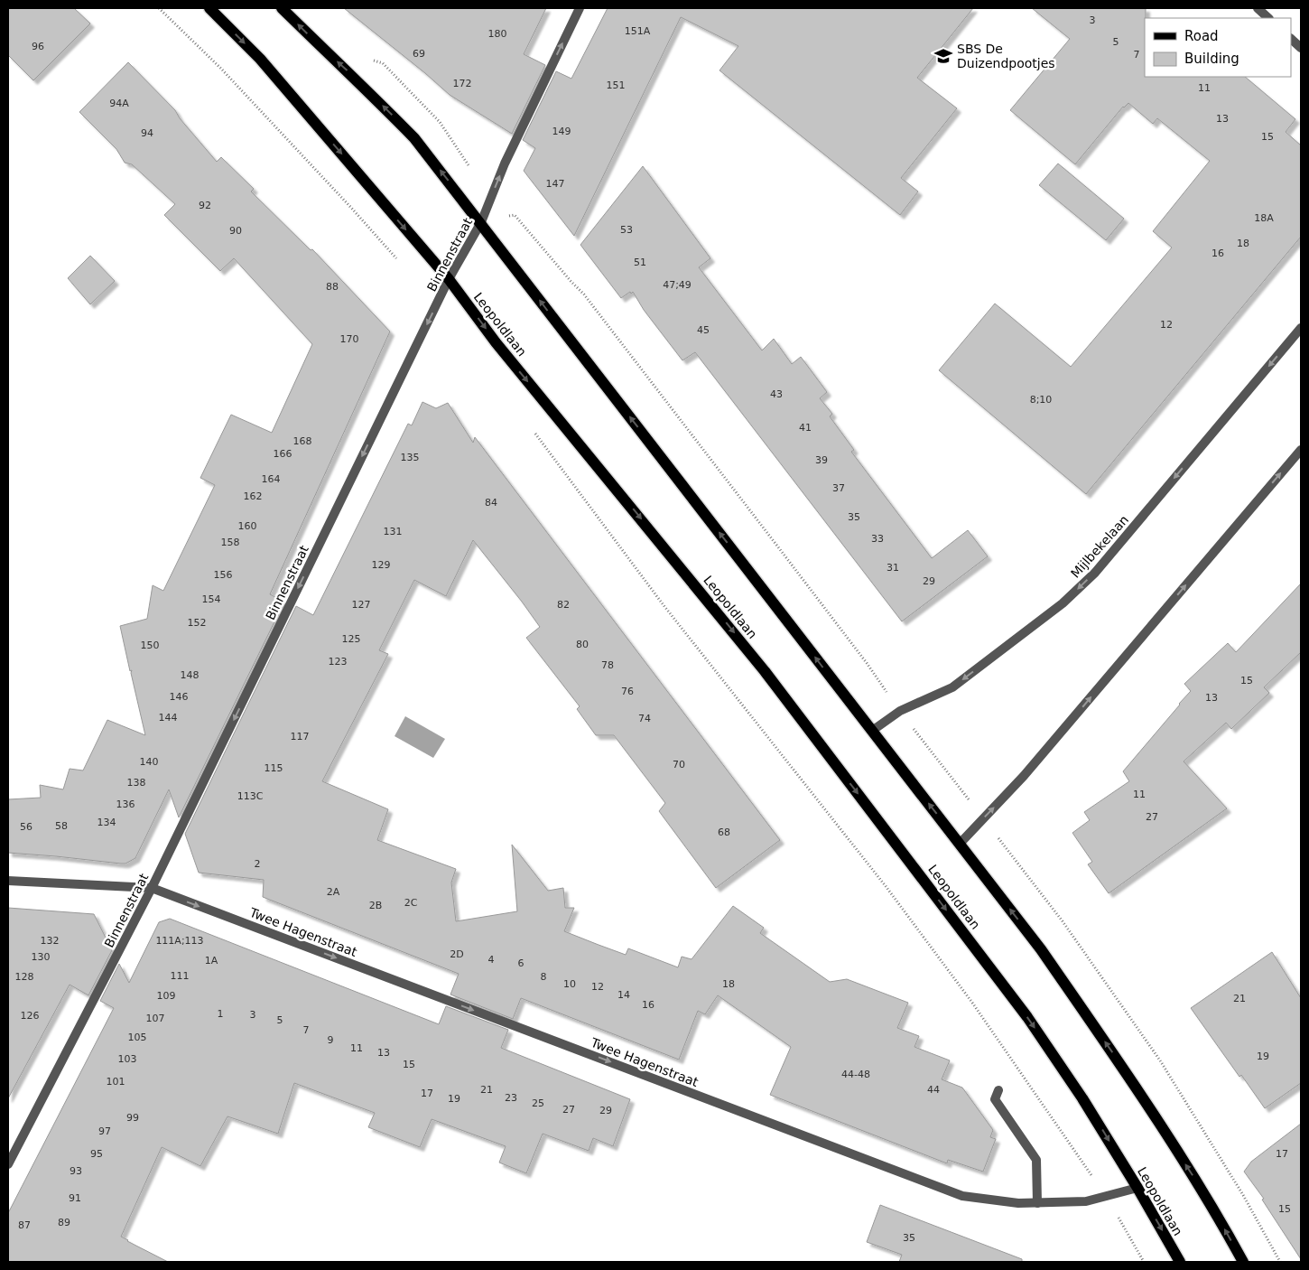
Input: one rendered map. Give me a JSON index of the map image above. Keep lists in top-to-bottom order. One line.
{"streets":{"main road":["Leopoldlaan"],"street":["Binnenstraat","Mijlbekelaan","Twee Hagenstraat"]},"crossings":[["Binnenstraat","Leopoldlaan"],["Binnenstraat","Twee Hagenstraat"],["Leopoldlaan","Twee Hagenstraat"]],"one_way":["Twee Hagenstraat"],"places":{"school or university":["SBS De Duizendpootjes"]},"house_numbers":["3","151A","180","5","96","69","7","172","151","11","94A","13","149","94","15","147","92","18A","53","90","18","16","51","47;49","88","12","45","170","43","8;10","41","168","166","135","39","164","37","162","84","35","160","131","33","158","129","31","156","29","154","127","82","152","125","80","150","123","78","148","15","76","146","13","144","74","117","140","70","115","138","11","113C","136","27","134","58","56","68","2","2A","2C","2B","132","111A;113","2D","130","4","1A","6","111","128","8","10","18","12","14","109","21","16","1","3","126","107","5","7","105","9","11","13","19","103","15","44-48","101","21","44","17","23","19","25","27","29","99","97","95","17","93","91","15","89","87","35"],"legend":["Road","Building"]}
